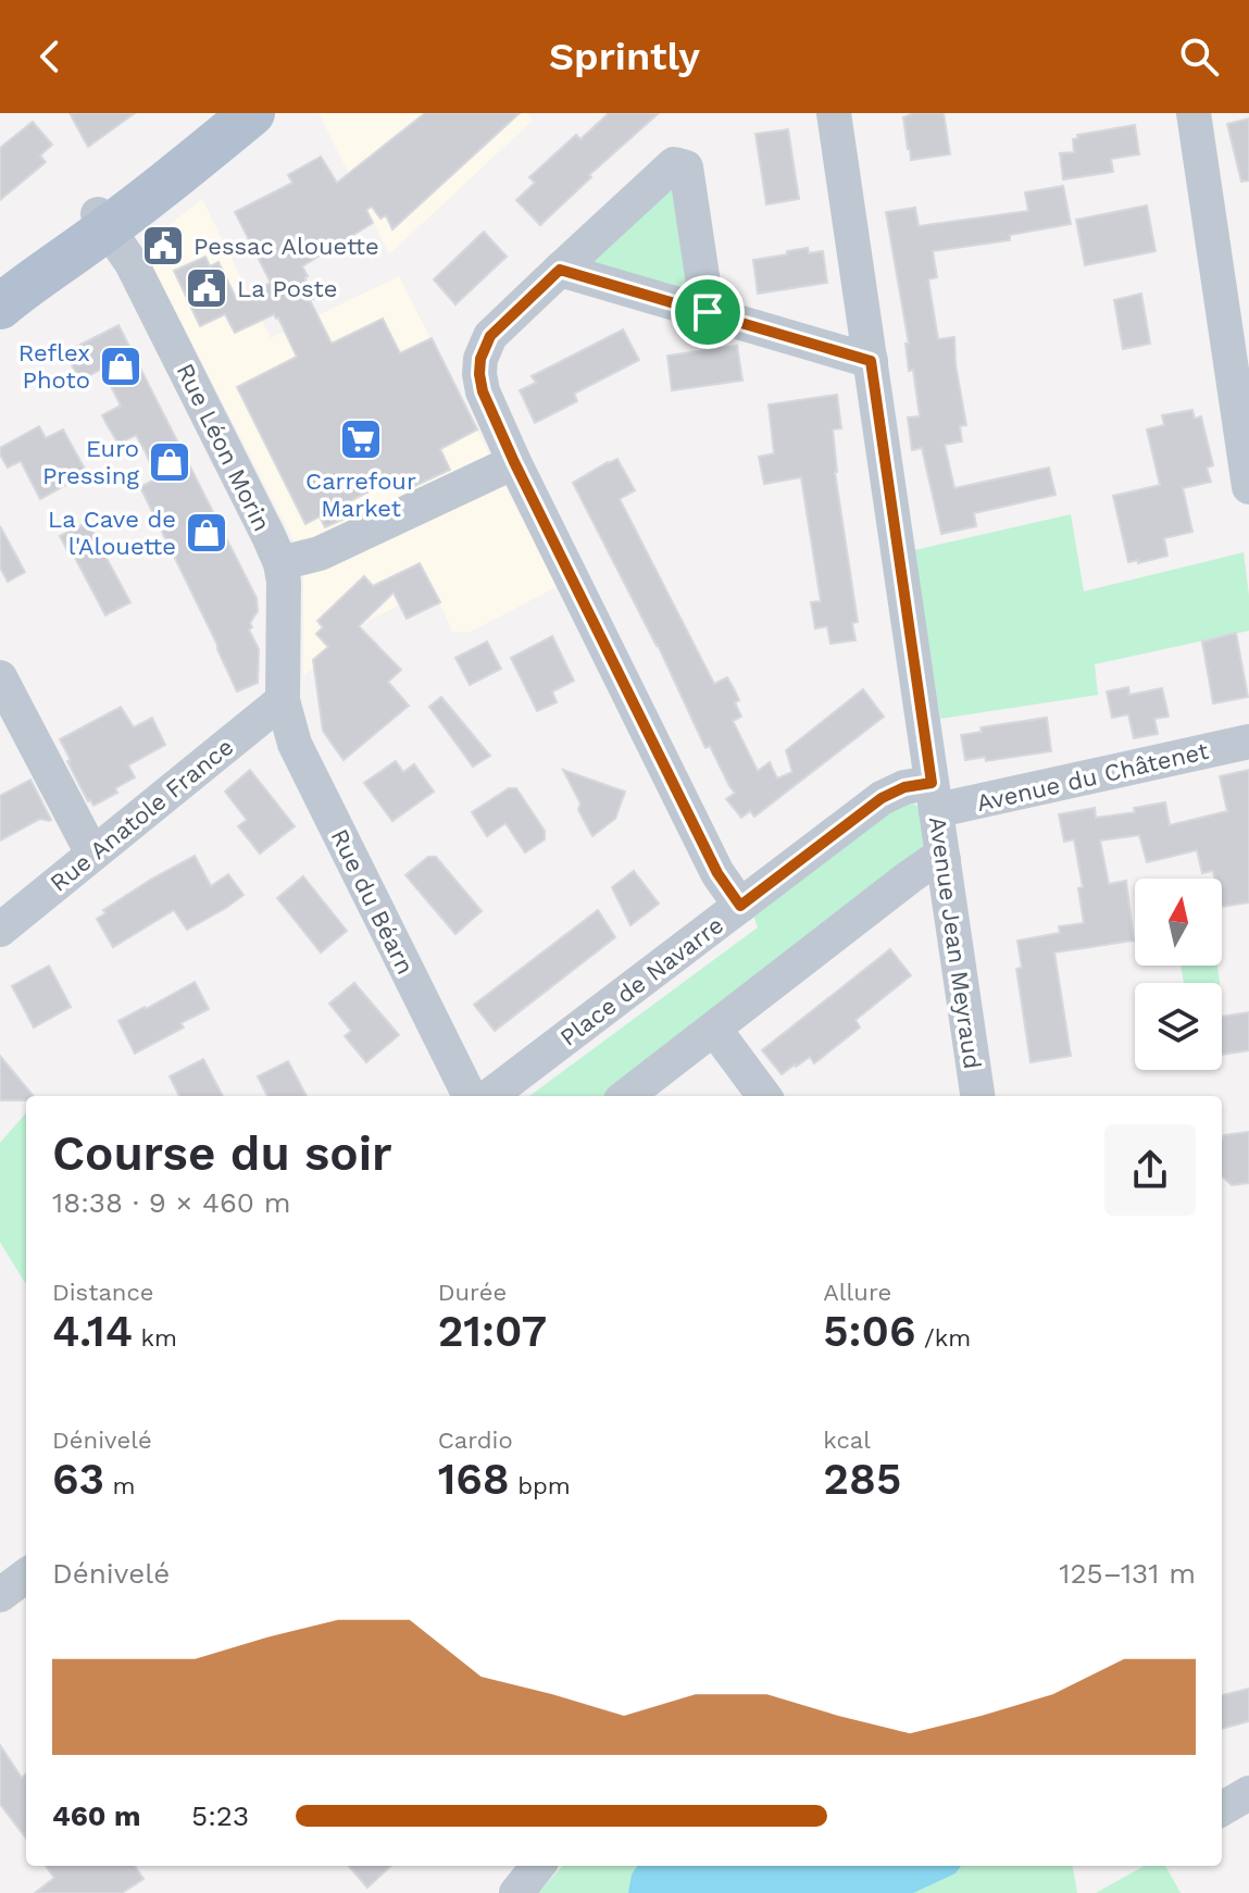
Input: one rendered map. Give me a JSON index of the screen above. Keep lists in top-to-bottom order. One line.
{"streets":{"street":["Rue Léon Morin","Avenue du Châtenet","Rue Anatole France","Rue du Béarn","Avenue Jean Meyraud","Place de Navarre"]},"crossings":[["Rue Léon Morin","Rue Anatole France"],["Rue Léon Morin","Rue du Béarn"],["Avenue du Châtenet","Avenue Jean Meyraud"],["Avenue du Châtenet","Place de Navarre"],["Rue Anatole France","Rue du Béarn"],["Avenue Jean Meyraud","Place de Navarre"]],"places":{"public building":["Pessac Alouette","La Poste"],"shop":["Reflex Photo","Euro Pressing","La Cave de l'Alouette"],"supermarket":["Carrefour Market"]},"north":"top","page":{"header":"Sprintly","heading":["Course du soir","18:38 · 9 × 460 m"],"stats":[["Distance","4.14 km"],["Durée","21:07"],["Allure","5:06 /km"],["Dénivelé","63 m"],["Cardio","168 bpm"],["kcal","285"]],"chart":["Dénivelé","125–131 m"],"list":[{"name":"460 m","note":"5:23"}]}}
